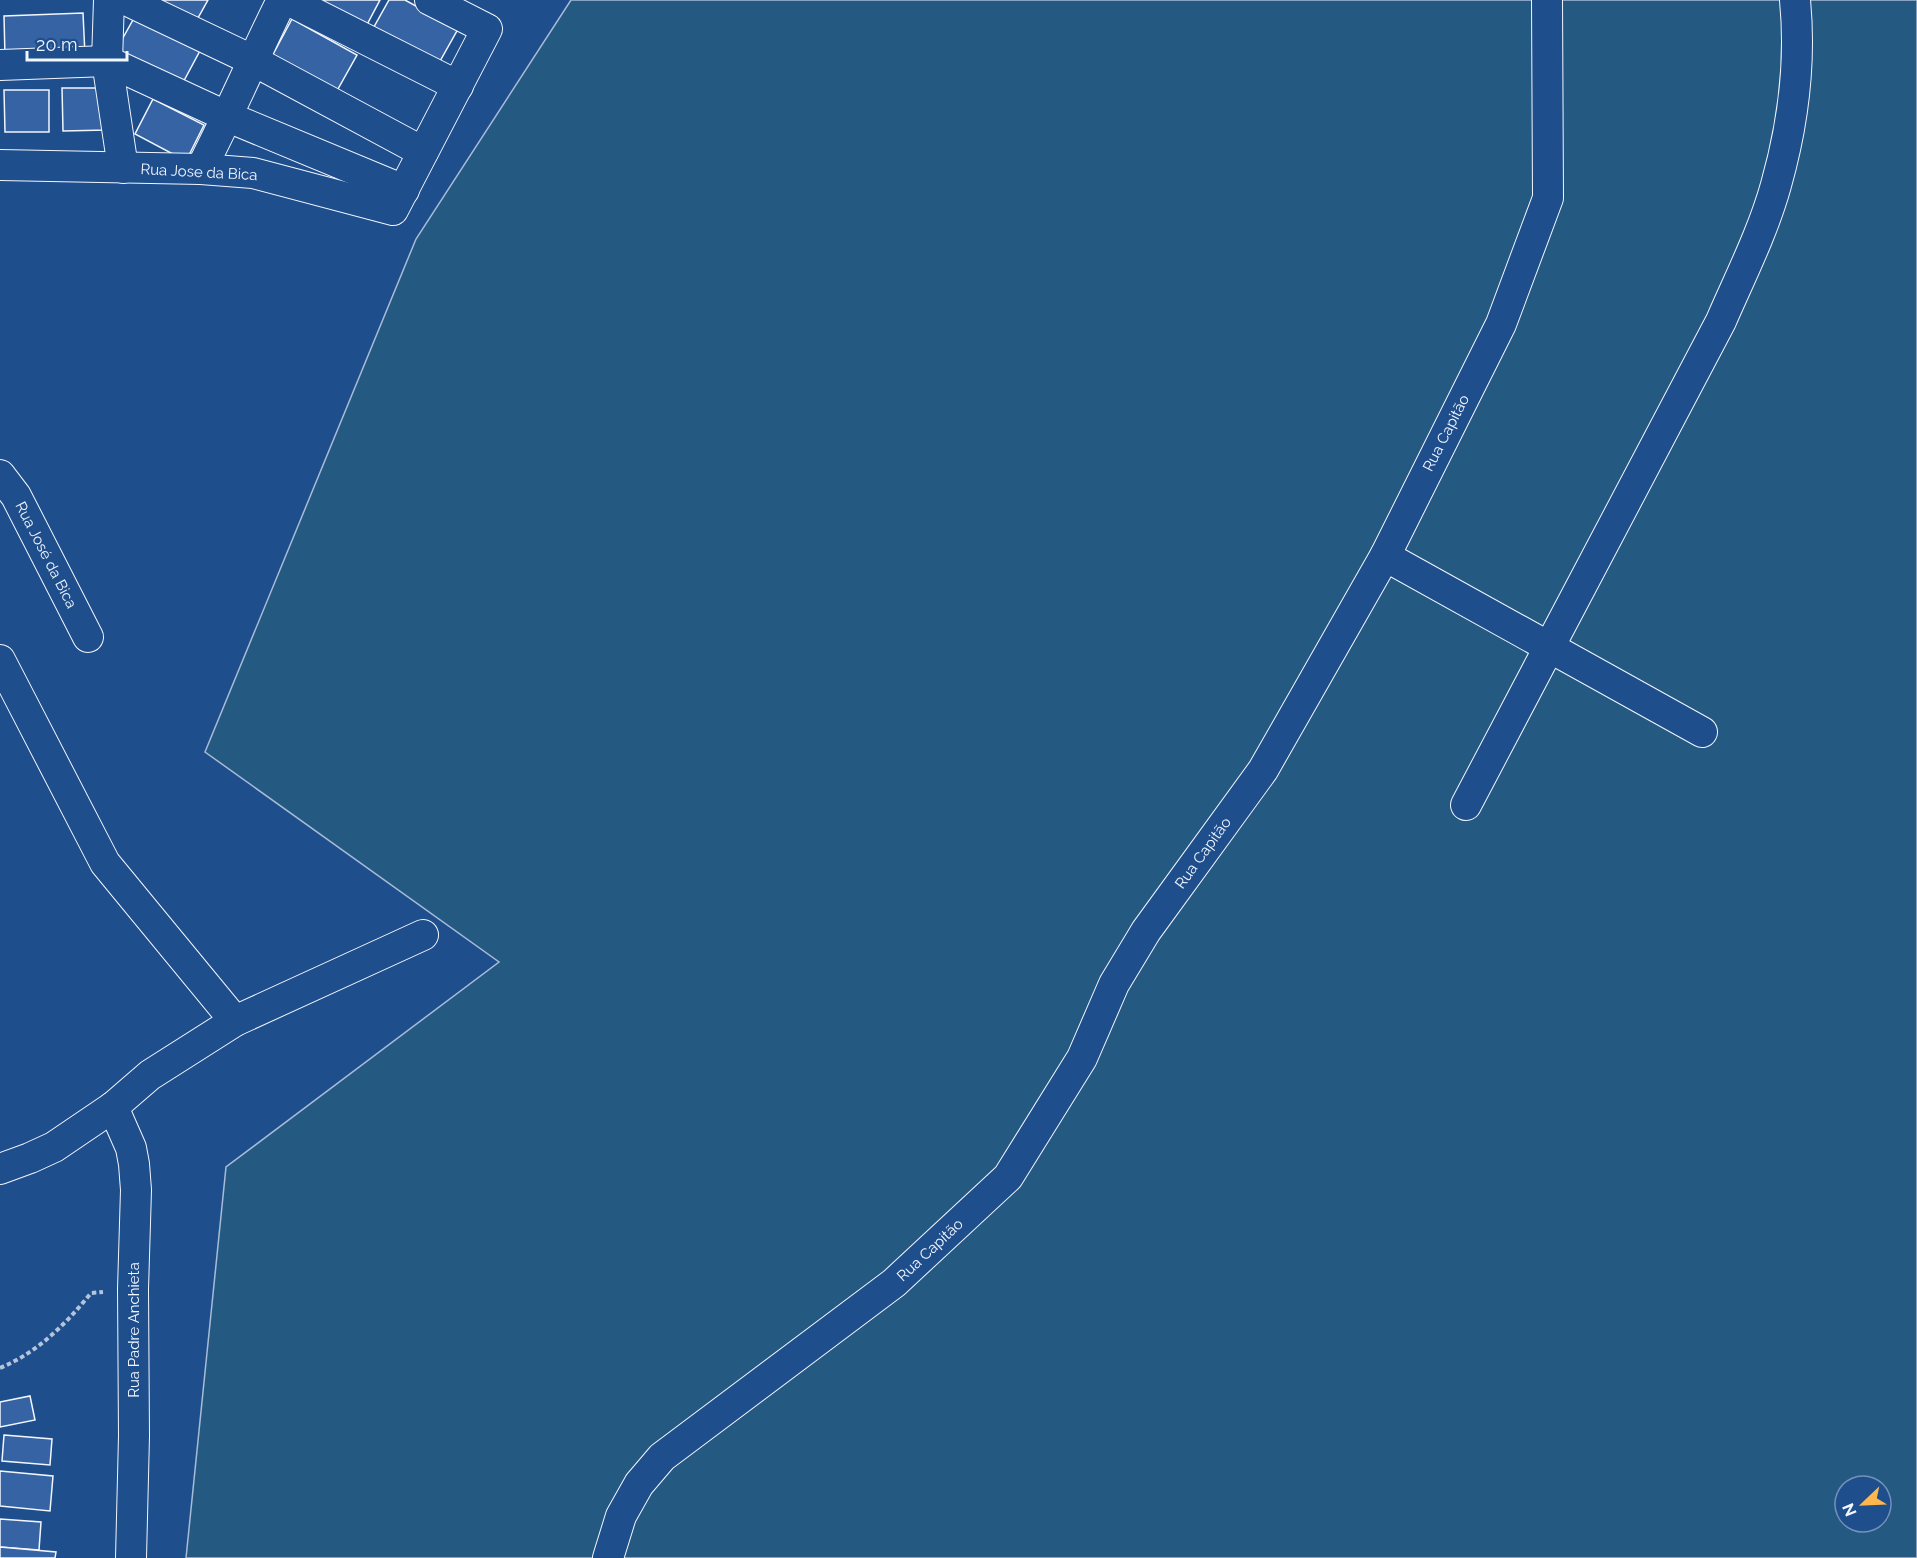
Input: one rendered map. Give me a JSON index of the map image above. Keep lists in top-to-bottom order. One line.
{"streets":{"street":["Rua Jose da Bica","Rua Capitão","Rua José da Bica","Rua Padre Anchieta"]},"scale_bar":"20 m","north":"bottom left"}
